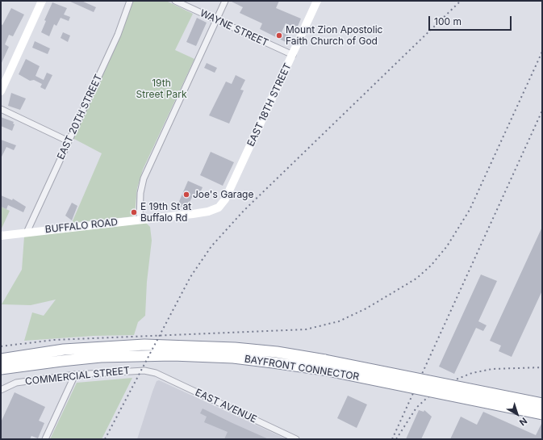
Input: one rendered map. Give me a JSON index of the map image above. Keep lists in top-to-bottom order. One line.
{"streets":{"highway":["BAYFRONT CONNECTOR"],"main road":["EAST 18TH STREET","BUFFALO ROAD"],"street":["WAYNE STREET","EAST 20TH STREET","COMMERCIAL STREET","EAST AVENUE"]},"crossings":[["WAYNE STREET","EAST 18TH STREET"],["EAST 18TH STREET","BUFFALO ROAD"],["EAST 20TH STREET","BUFFALO ROAD"],["COMMERCIAL STREET","EAST AVENUE"]],"parks":["19th Street Park"],"places":["Mount Zion Apostolic Faith Church of God","Joe's Garage","E 19th St at Buffalo Rd"],"scale_bar":"100 m","north":"bottom right"}
